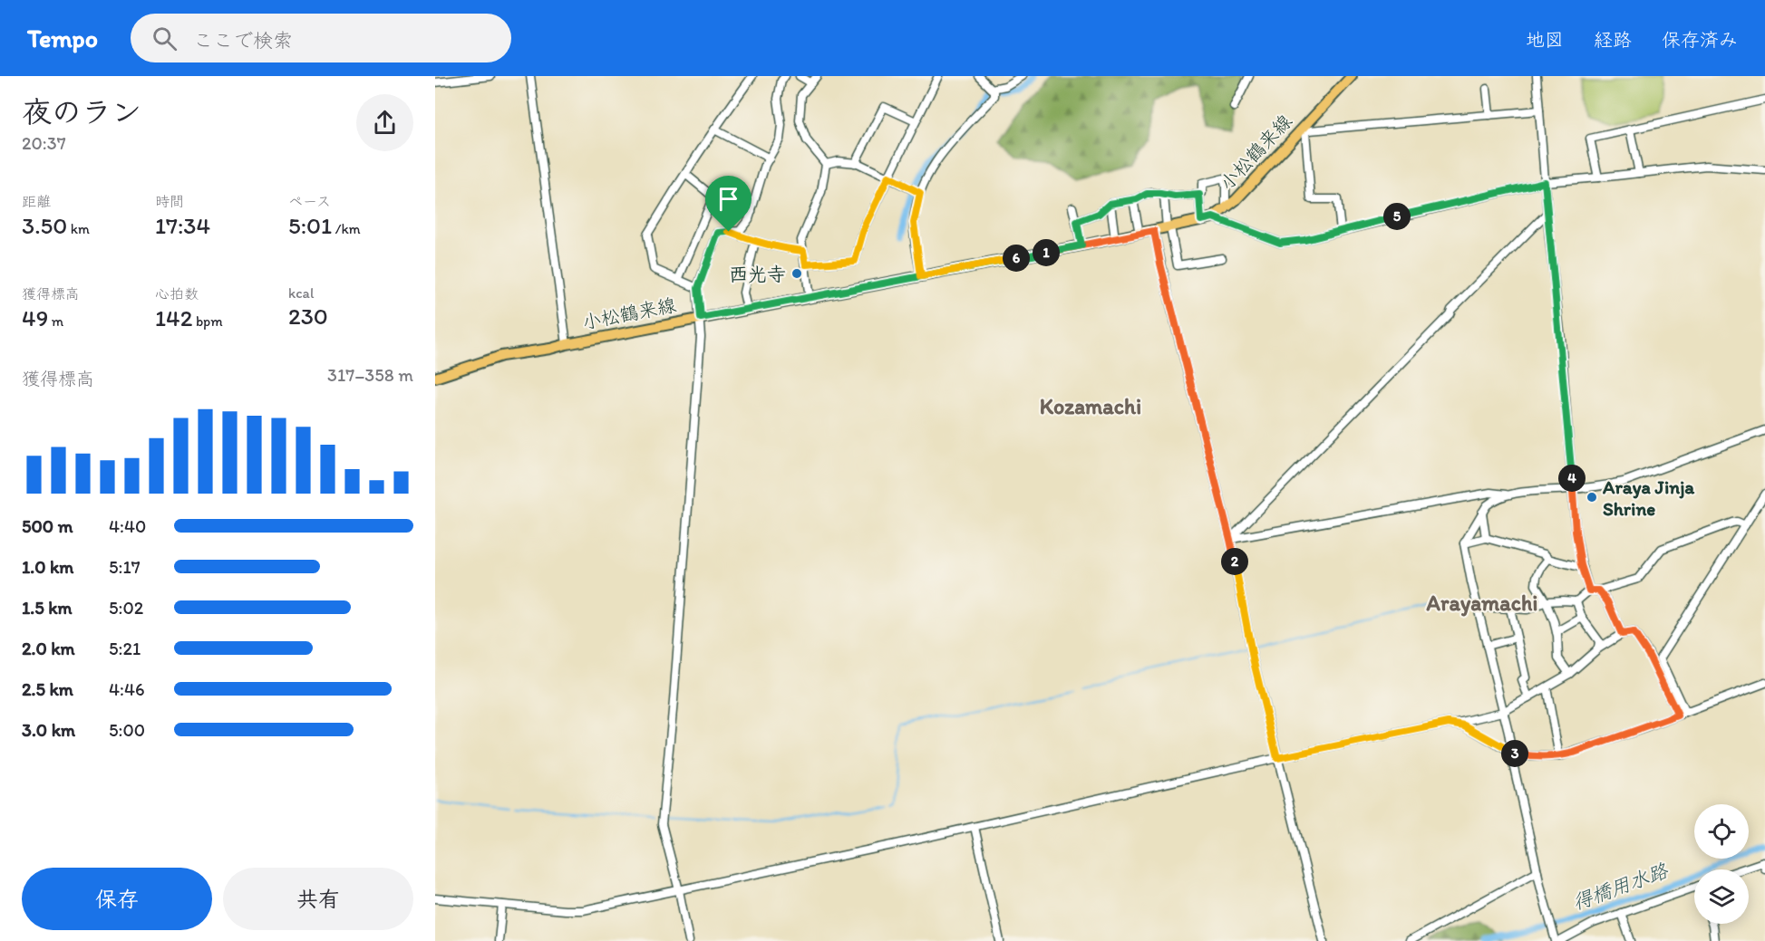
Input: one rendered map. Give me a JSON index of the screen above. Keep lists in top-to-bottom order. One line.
{"streets":{"main road":["小松鶴来線"]},"districts":["Kozamachi","Arayamachi"],"water":["得橋用水路"],"places":["西光寺","Araya Jinja Shrine"],"page":{"header":"Tempo","search":"ここで検索","nav":["地図","経路","保存済み"],"heading":["夜のラン","20:37"],"stats":[["距離","3.50 km"],["時間","17:34"],["ペース","5:01 /km"],["獲得標高","49 m"],["心拍数","142 bpm"],["kcal","230"]],"pins":["5","1","6","4","2","3"],"chart":["獲得標高","317–358 m"],"list":[{"name":"500 m","note":"4:40"},{"name":"1.0 km","note":"5:17"},{"name":"1.5 km","note":"5:02"},{"name":"2.0 km","note":"5:21"},{"name":"2.5 km","note":"4:46"},{"name":"3.0 km","note":"5:00"}],"buttons":["保存","共有"]}}
